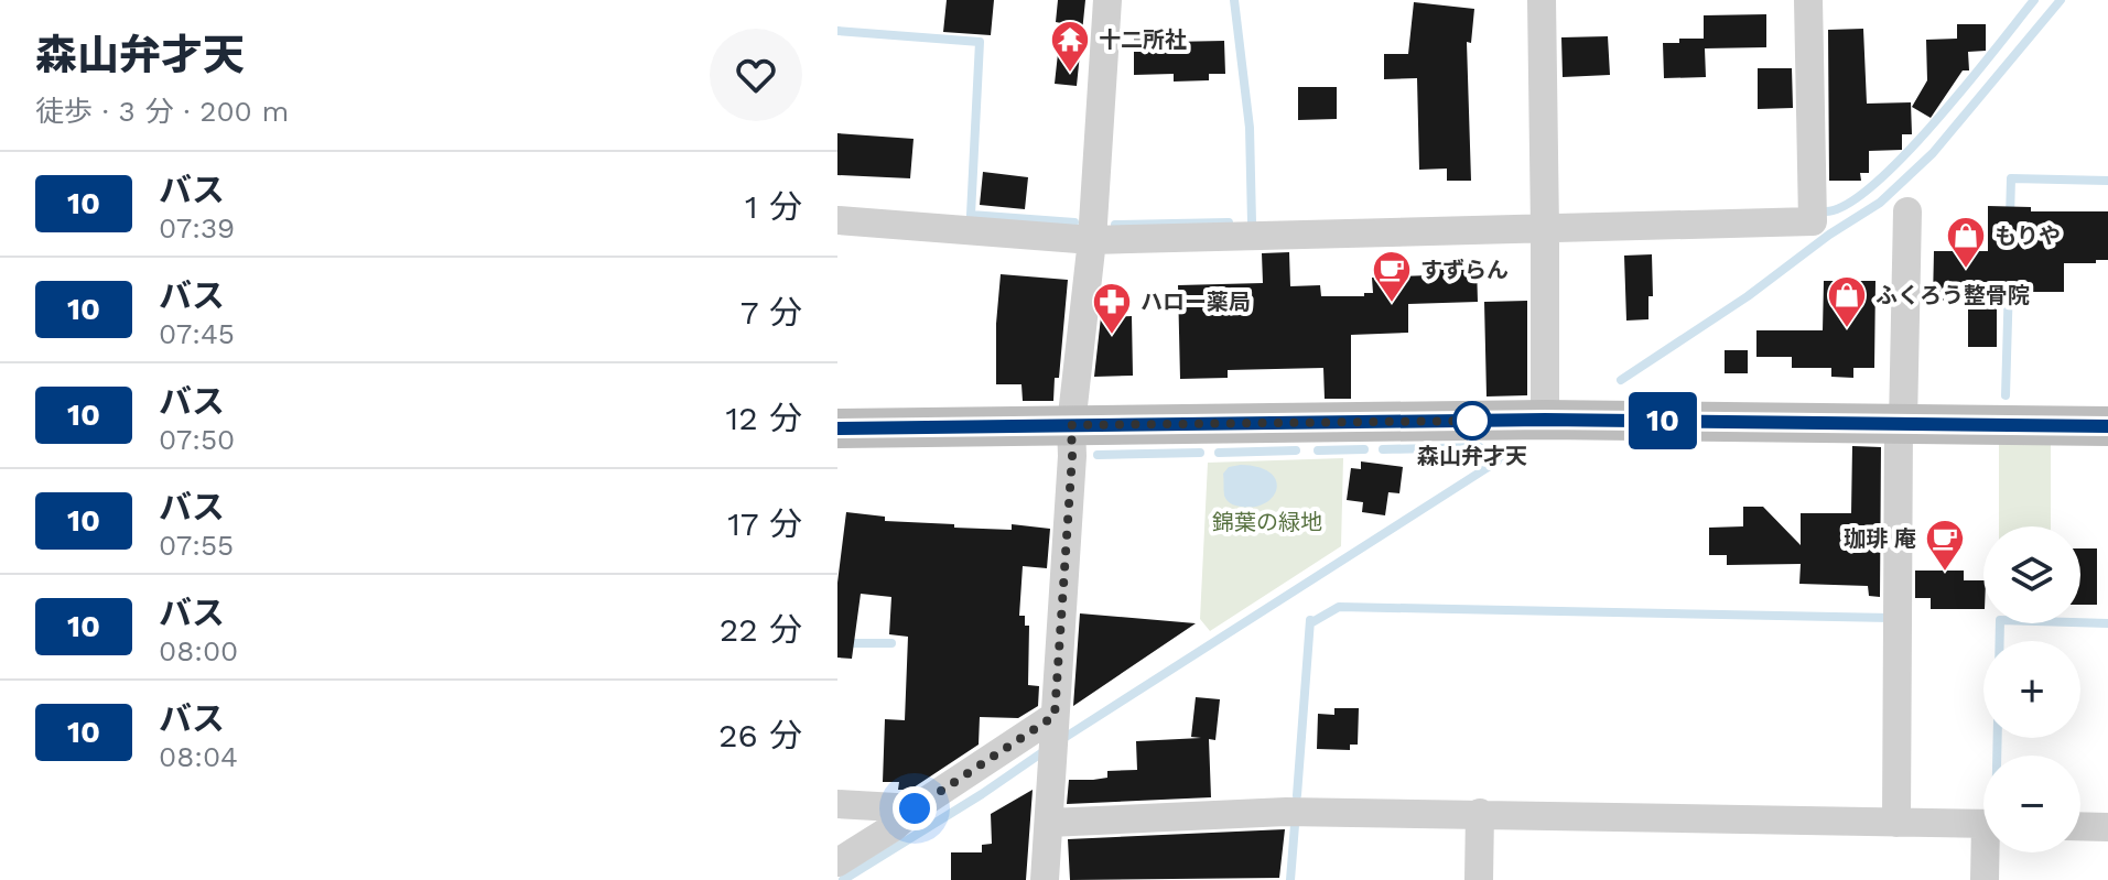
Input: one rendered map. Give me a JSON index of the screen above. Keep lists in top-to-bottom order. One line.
{"parks":["錦葉の緑地"],"places":{"temple":["十二所社"],"shop":["もりや","ふくろう整骨院"],"cafe":["すずらん","珈琲 庵"],"pharmacy":["ハロー薬局"],"other":["森山弁才天"]},"lines":["bus line 10"],"page":{"heading":["森山弁才天","徒歩 · 3 分 · 200 m"],"on_map":"10","list":[{"mark":"10","name":"バス","note":"07:39","value":"1 分"},{"mark":"10","name":"バス","note":"07:45","value":"7 分"},{"mark":"10","name":"バス","note":"07:50","value":"12 分"},{"mark":"10","name":"バス","note":"07:55","value":"17 分"},{"mark":"10","name":"バス","note":"08:00","value":"22 分"},{"mark":"10","name":"バス","note":"08:04","value":"26 分"}],"map_buttons":["+","−"]}}
